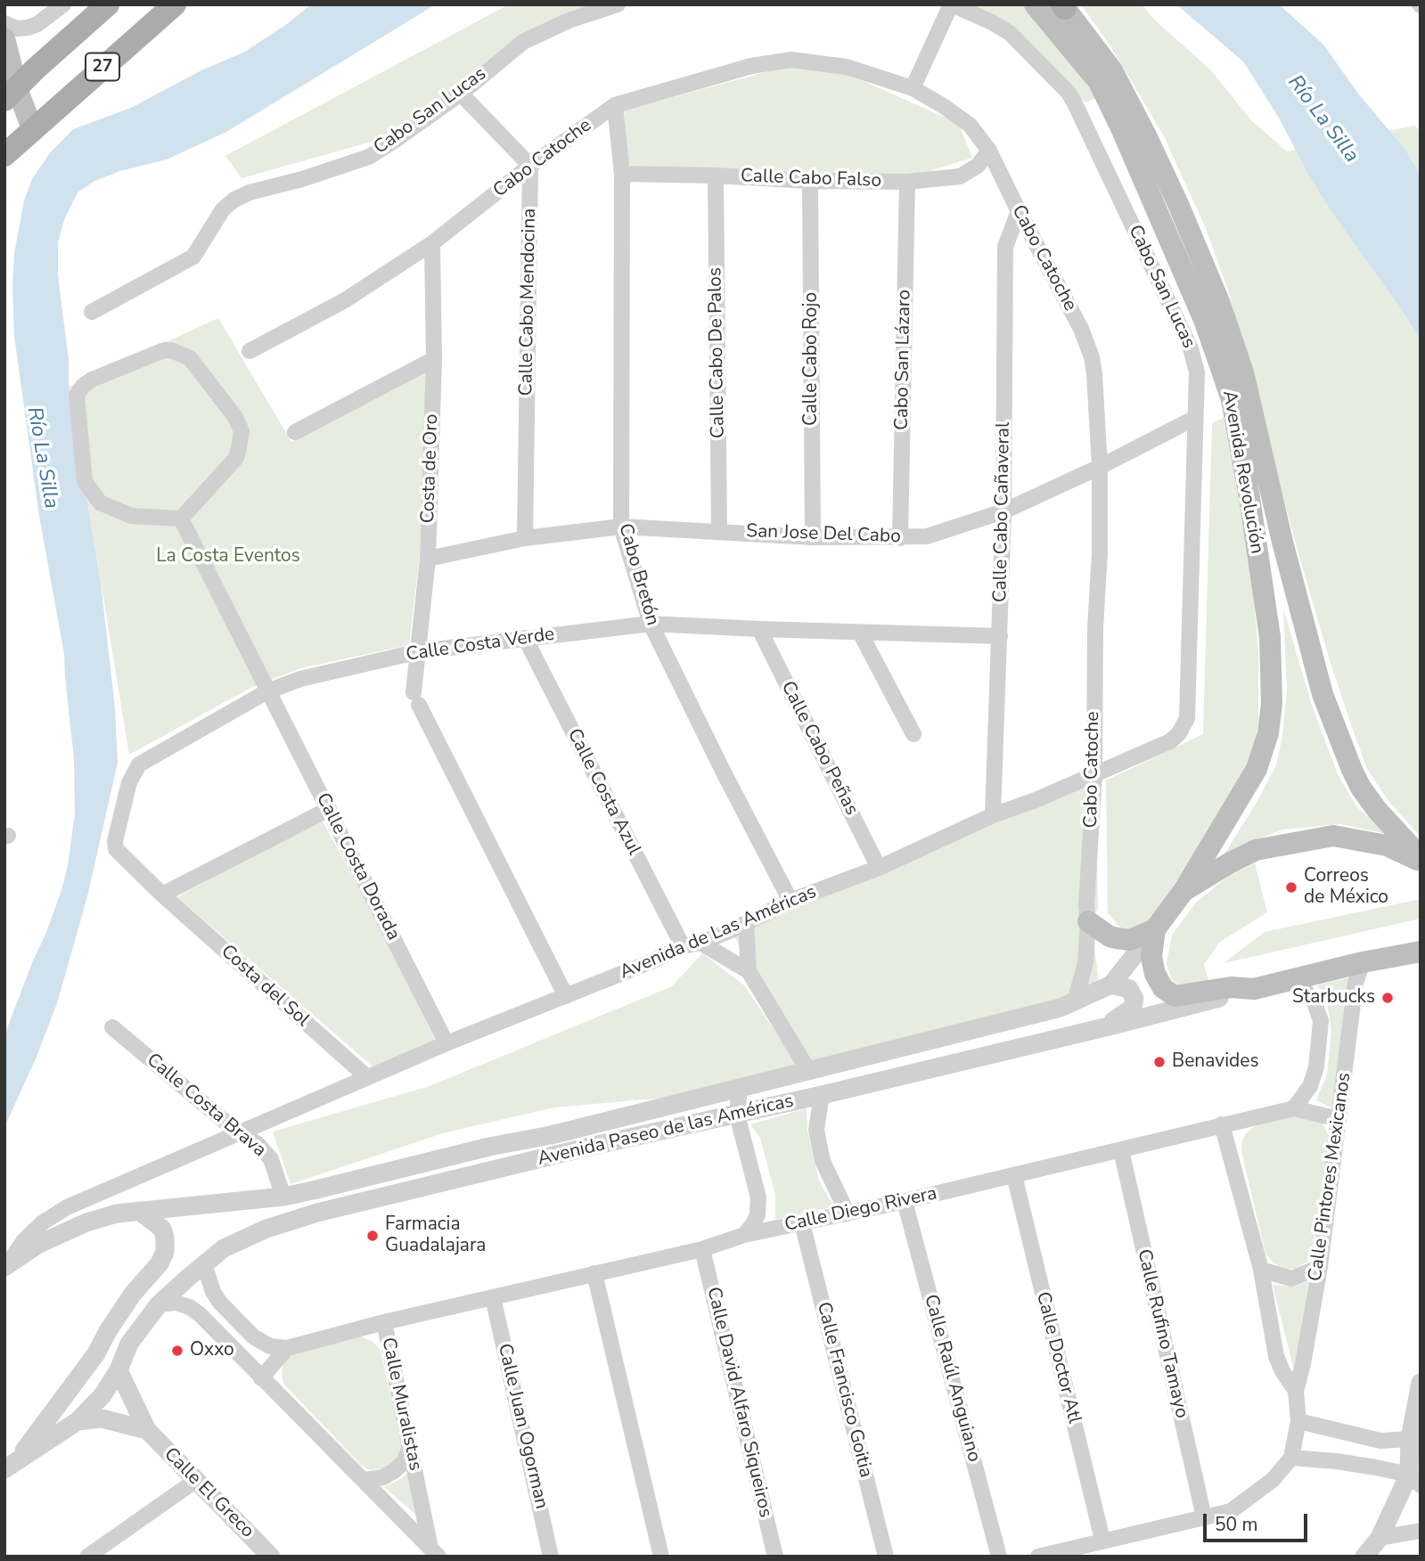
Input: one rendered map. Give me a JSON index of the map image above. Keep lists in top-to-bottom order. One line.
{"streets":{"main road":["27","Avenida Revolución","Avenida Paseo de las Américas"],"street":["Cabo San Lucas","Cabo Catoche","Calle Cabo Falso","Calle Cabo Mendocina","Calle Cabo De Palos","Calle Cabo Rojo","Cabo San Lázaro","Costa de Oro","Calle Cabo Cañaveral","San Jose Del Cabo","Cabo Bretón","Calle Costa Verde","Calle Cabo Peñas","Calle Costa Azul","Calle Costa Dorada","Avenida de Las Américas","Costa del Sol","Calle Costa Brava","Calle Pintores Mexicanos","Calle Diego Rivera","Calle Rufino Tamayo","Calle Doctor Atl","Calle Raúl Anguiano","Calle Francisco Goitia","Calle David Alfaro Siqueiros","Calle Muralistas","Calle Juan Ogorman","Calle El Greco"]},"crossings":[["Cabo San Lucas","San Jose Del Cabo"],["Cabo San Lucas","Avenida de Las Américas"],["Cabo Catoche","Calle Cabo Falso"],["Cabo Catoche","Calle Cabo Mendocina"],["Cabo Catoche","Costa de Oro"],["Cabo Catoche","Calle Cabo Cañaveral"],["Cabo Catoche","San Jose Del Cabo"],["Cabo Catoche","Cabo Bretón"],["Cabo Catoche","Avenida de Las Américas"],["Cabo Catoche","Avenida Paseo de las Américas"],["Calle Cabo Falso","Calle Cabo De Palos"],["Calle Cabo Falso","Calle Cabo Rojo"],["Calle Cabo Falso","Cabo San Lázaro"],["Calle Cabo Falso","Cabo Bretón"],["Calle Cabo Mendocina","San Jose Del Cabo"],["Calle Cabo De Palos","San Jose Del Cabo"],["Calle Cabo Rojo","San Jose Del Cabo"],["Cabo San Lázaro","San Jose Del Cabo"],["Costa de Oro","San Jose Del Cabo"],["Costa de Oro","Calle Costa Verde"],["Costa de Oro","Avenida de Las Américas"],["Avenida Revolución","Avenida Paseo de las Américas"],["Calle Cabo Cañaveral","San Jose Del Cabo"],["Calle Cabo Cañaveral","Calle Costa Verde"],["Calle Cabo Cañaveral","Avenida de Las Américas"],["San Jose Del Cabo","Cabo Bretón"],["Cabo Bretón","Calle Costa Verde"],["Cabo Bretón","Avenida de Las Américas"],["Calle Costa Verde","Calle Cabo Peñas"],["Calle Costa Verde","Calle Costa Azul"],["Calle Costa Verde","Calle Costa Dorada"],["Calle Costa Verde","Costa del Sol"],["Calle Cabo Peñas","Avenida de Las Américas"],["Calle Costa Azul","Avenida de Las Américas"],["Calle Costa Dorada","Avenida de Las Américas"],["Avenida de Las Américas","Costa del Sol"],["Avenida de Las Américas","Calle Costa Brava"],["Calle Costa Brava","Avenida Paseo de las Américas"],["Avenida Paseo de las Américas","Calle Pintores Mexicanos"],["Avenida Paseo de las Américas","Calle Muralistas"],["Avenida Paseo de las Américas","Calle El Greco"],["Calle Pintores Mexicanos","Calle Diego Rivera"],["Calle Diego Rivera","Calle Rufino Tamayo"],["Calle Diego Rivera","Calle Doctor Atl"],["Calle Diego Rivera","Calle Raúl Anguiano"],["Calle Diego Rivera","Calle Francisco Goitia"],["Calle Diego Rivera","Calle David Alfaro Siqueiros"],["Calle Diego Rivera","Calle Muralistas"],["Calle Diego Rivera","Calle Juan Ogorman"]],"water":["Río La Silla"],"parks":["La Costa Eventos"],"places":["Correos de México","Starbucks","Benavides","Farmacia Guadalajara","Oxxo"],"scale_bar":"50 m"}
